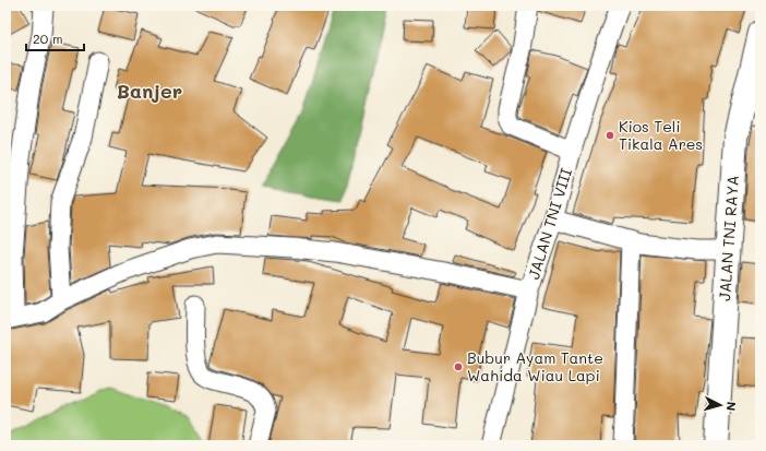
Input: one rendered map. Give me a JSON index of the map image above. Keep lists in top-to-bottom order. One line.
{"streets":{"main road":["JALAN TNI RAYA"],"street":["JALAN TNI VIII"]},"districts":["Banjer"],"places":["Kios Teli Tikala Ares","Bubur Ayam Tante Wahida Wiau Lapi"],"scale_bar":"20 m","north":"right"}
